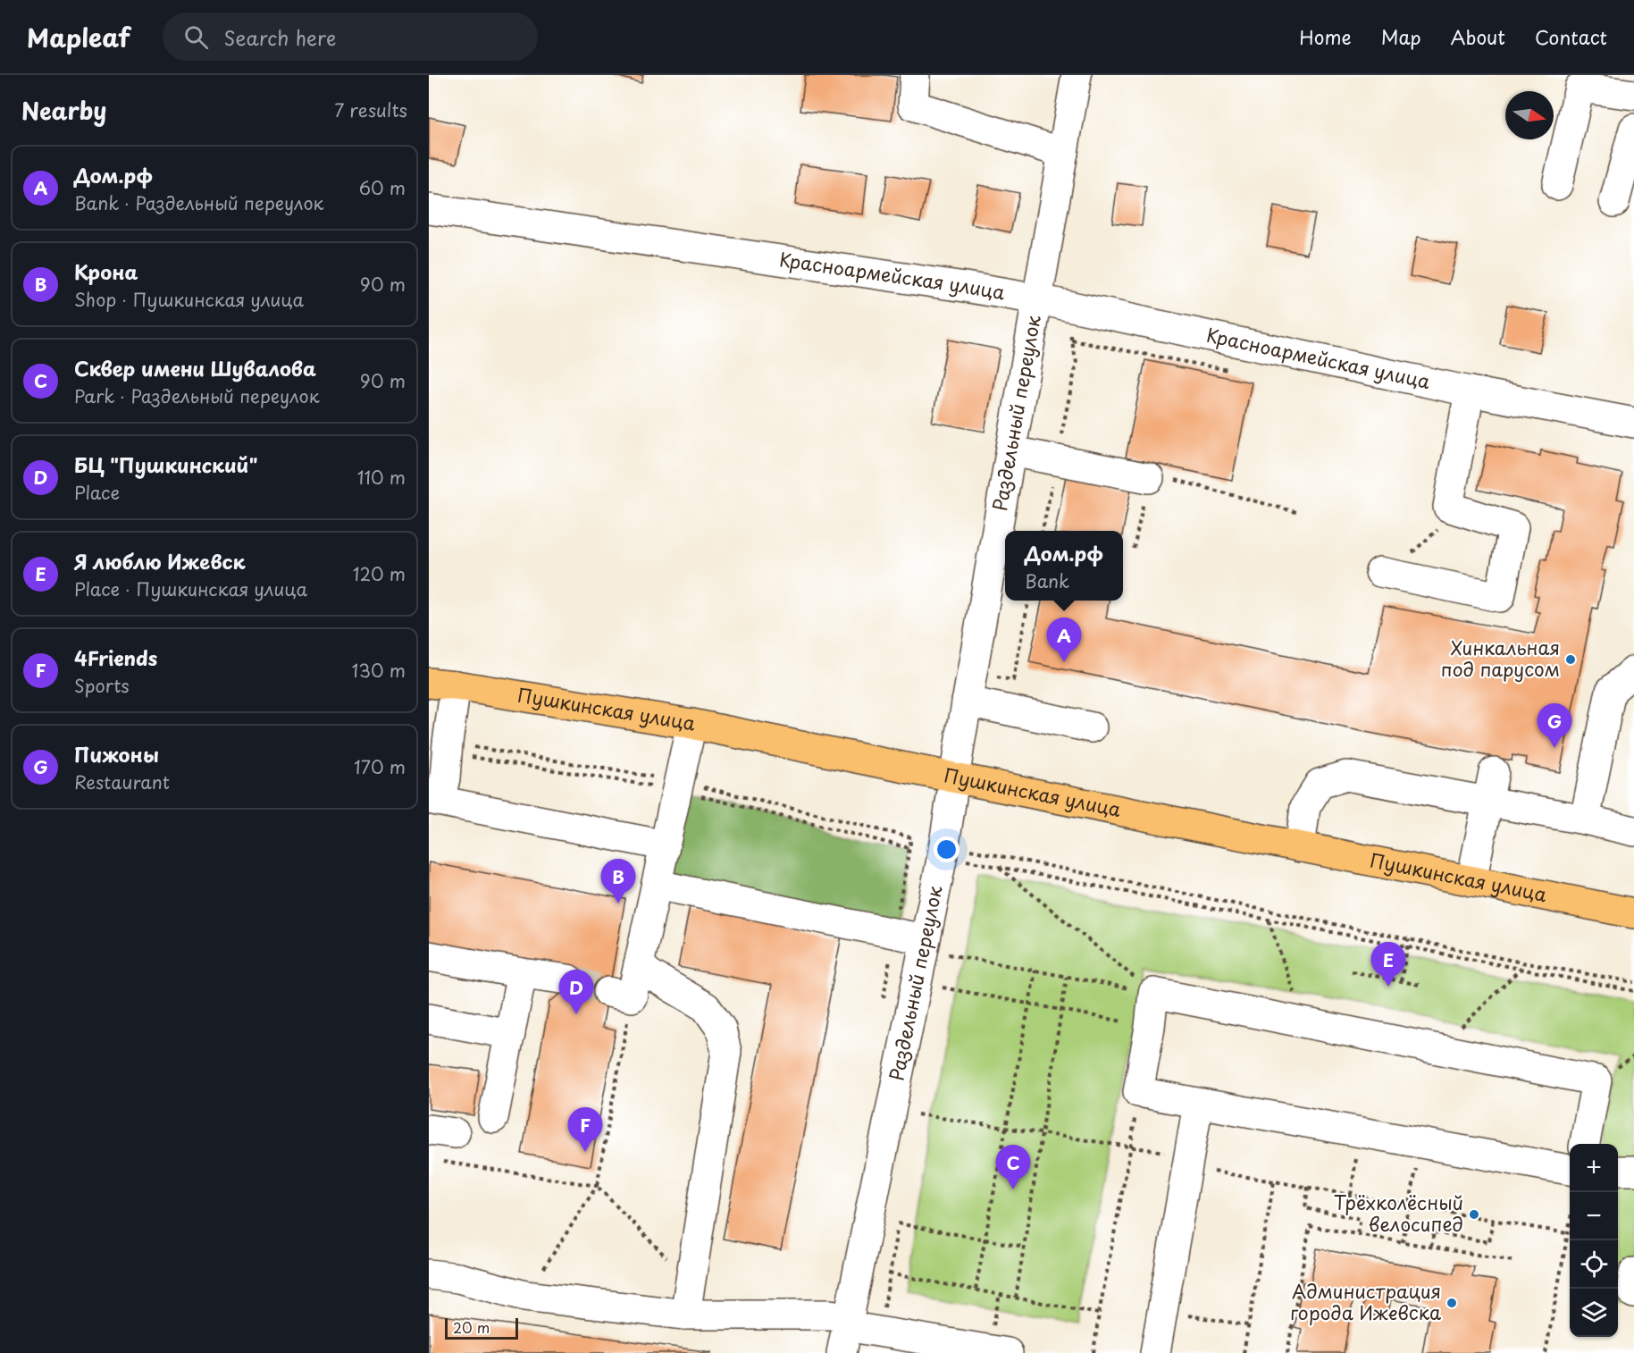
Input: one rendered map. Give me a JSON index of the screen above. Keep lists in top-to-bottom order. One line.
{"streets":{"main road":["Пушкинская улица"],"street":["Красноармейская улица","Раздельный переулок"]},"crossings":[["Красноармейская улица","Раздельный переулок"],["Раздельный переулок","Пушкинская улица"]],"places":["Хинкальная под парусом","Трёхколёсный велосипед","Администрация города Ижевска"],"scale_bar":"20 m","north":"right","page":{"header":"Mapleaf","search":"Search here","nav":["Home","Map","About","Contact"],"heading":["Nearby","7 results"],"list":[{"mark":"A","name":"Дом.рф","note":"Bank · Раздельный переулок","value":"60 m"},{"mark":"B","name":"Крона","note":"Shop · Пушкинская улица","value":"90 m"},{"mark":"C","name":"Сквер имени Шувалова","note":"Park · Раздельный переулок","value":"90 m"},{"mark":"D","name":"БЦ \"Пушкинский\"","note":"Place","value":"110 m"},{"mark":"E","name":"Я люблю Ижевск","note":"Place · Пушкинская улица","value":"120 m"},{"mark":"F","name":"4Friends","note":"Sports","value":"130 m"},{"mark":"G","name":"Пижоны","note":"Restaurant","value":"170 m"}],"popup":["Дом.рф","Bank"],"pins":["A","G","B","E","D","F","C"],"map_buttons":["+","−"],"scale":"20 m"}}
